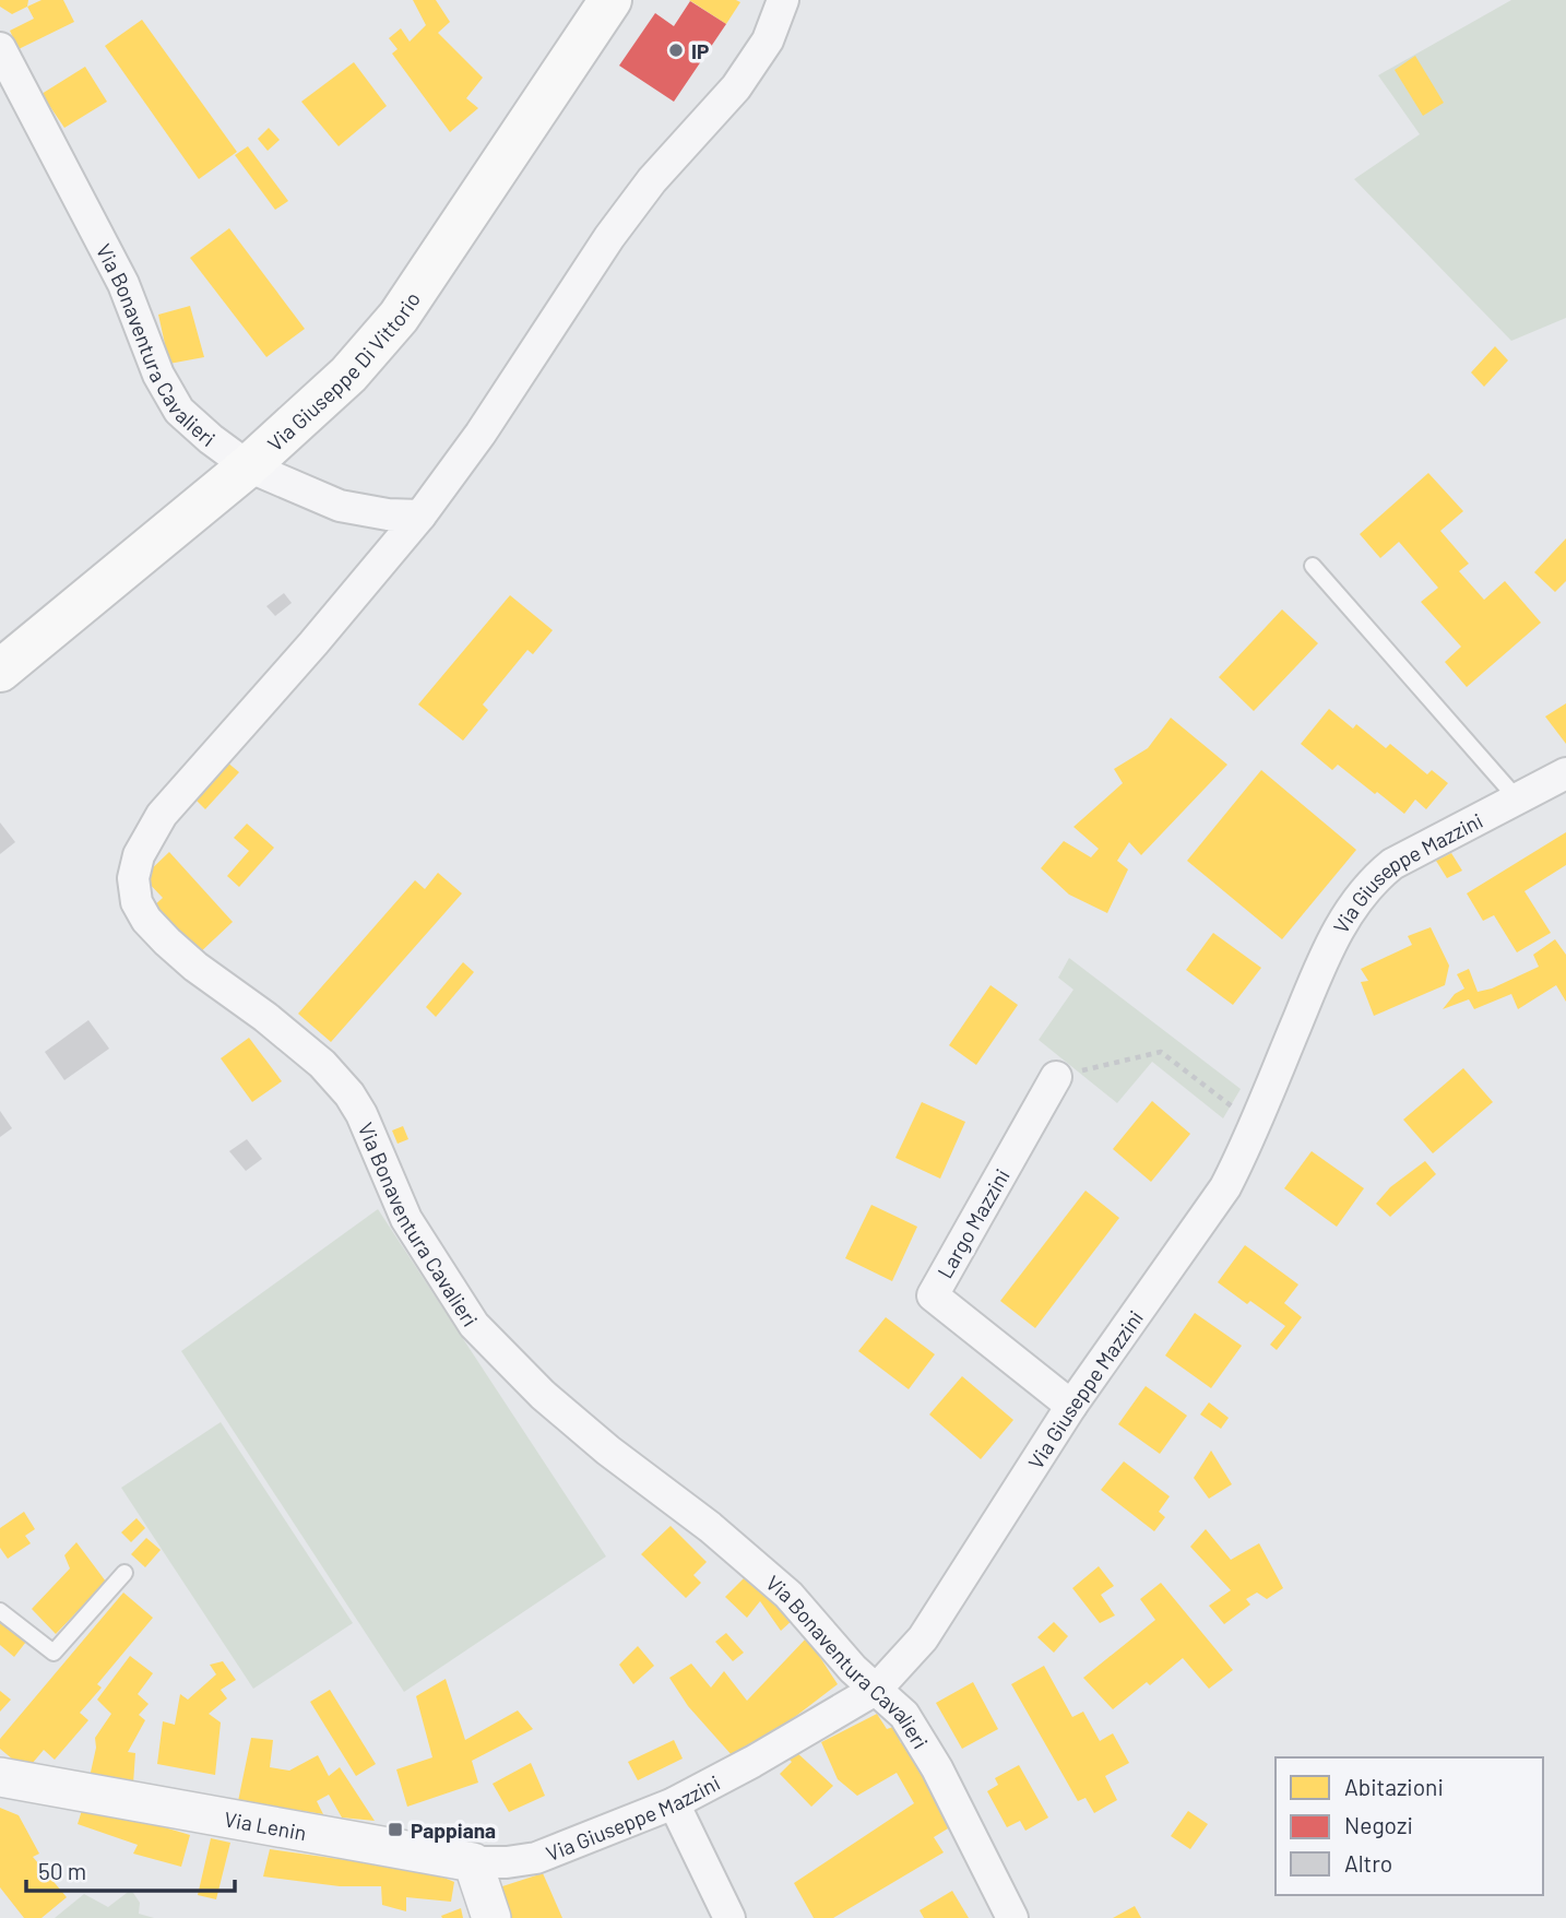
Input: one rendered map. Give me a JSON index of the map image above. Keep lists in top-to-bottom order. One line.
{"streets":{"main road":["Via Giuseppe Di Vittorio"],"street":["Via Bonaventura Cavalieri","Via Giuseppe Mazzini","Largo Mazzini","Via Lenin"]},"crossings":[["Via Bonaventura Cavalieri","Via Giuseppe Di Vittorio"],["Via Bonaventura Cavalieri","Via Giuseppe Mazzini"],["Via Giuseppe Mazzini","Largo Mazzini"],["Via Giuseppe Mazzini","Via Lenin"]],"places":{"other":["IP"],"transit":["Pappiana"]},"legend":["Abitazioni","Negozi","Altro"],"scale_bar":"50 m"}
